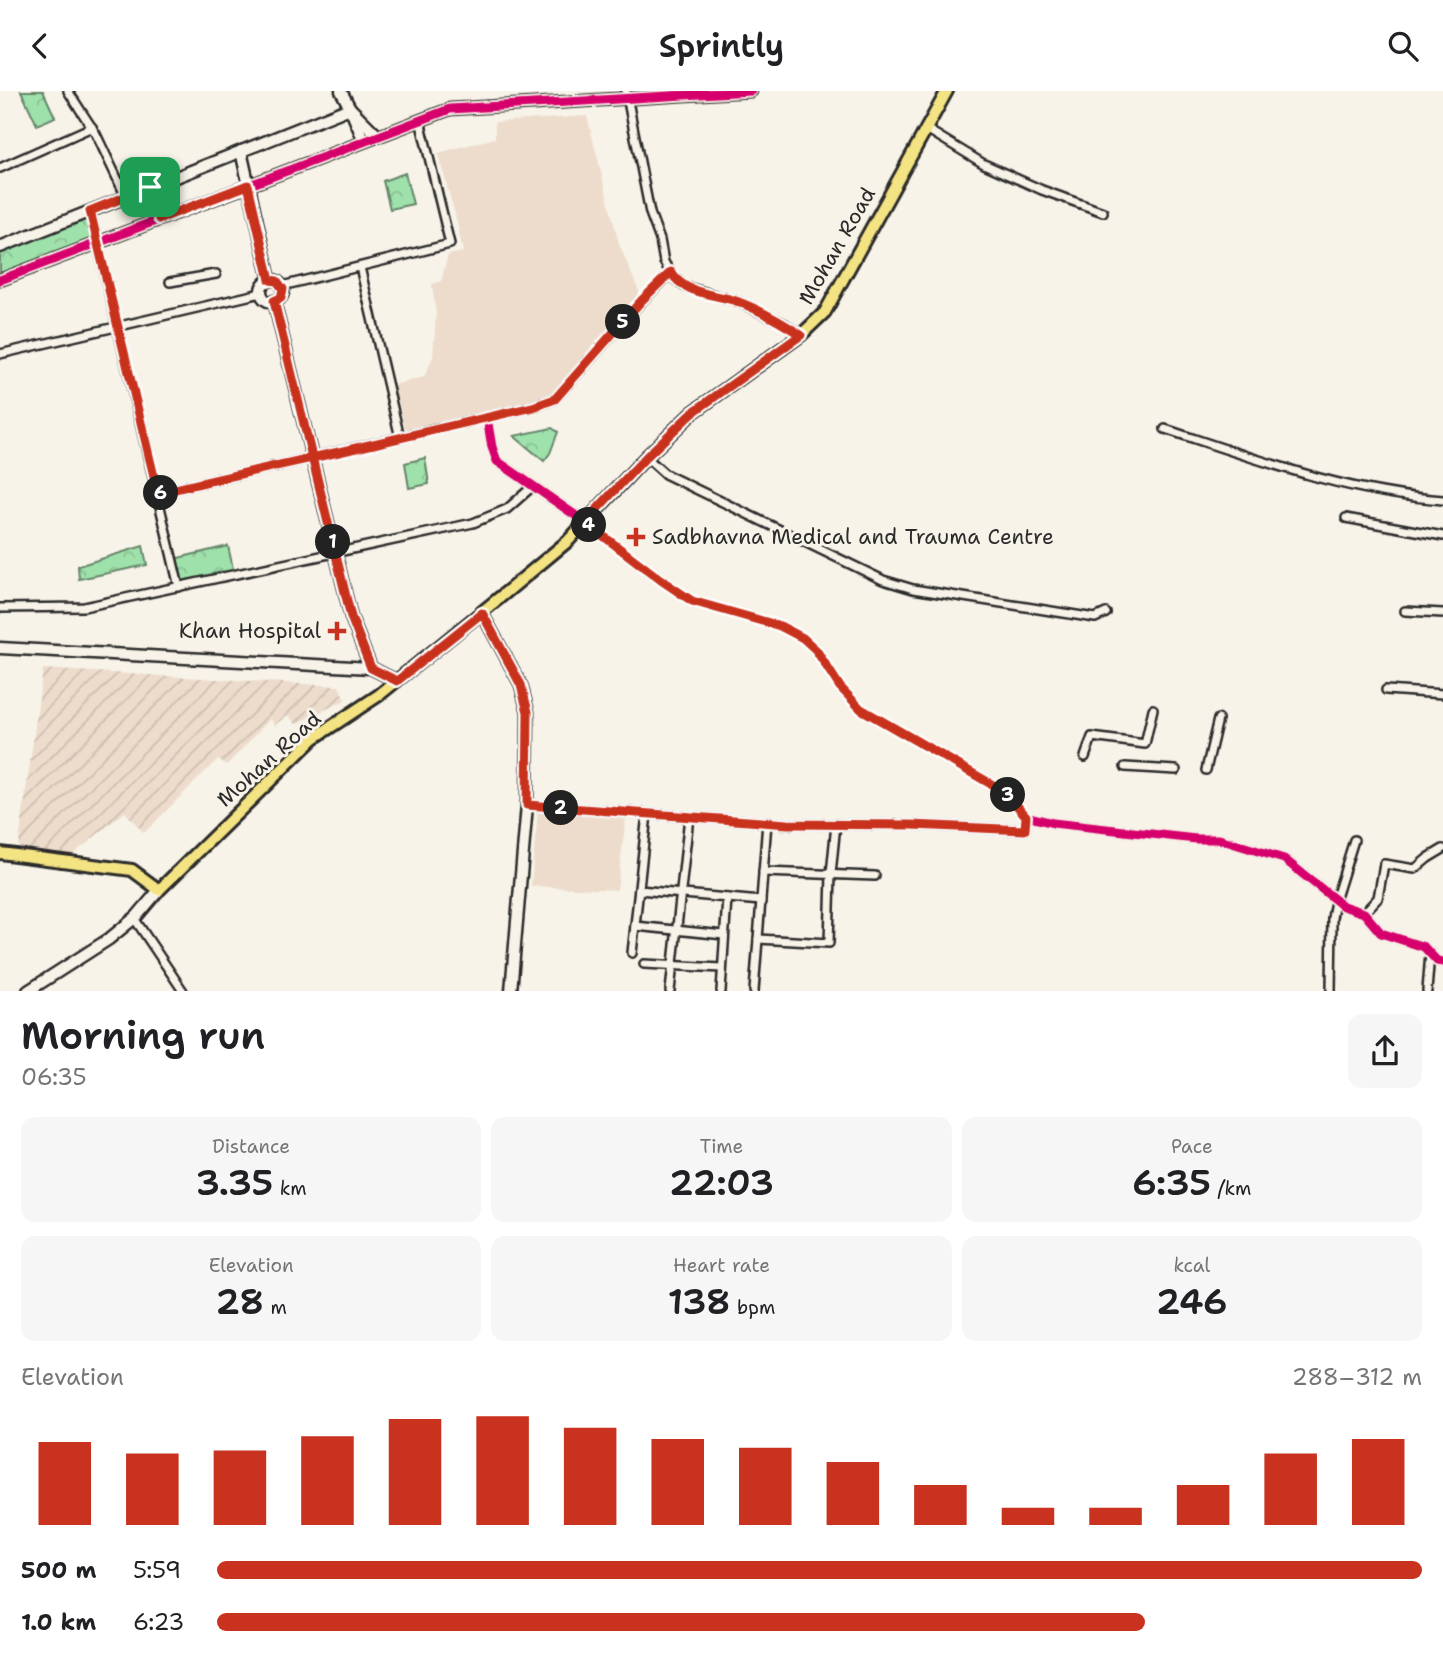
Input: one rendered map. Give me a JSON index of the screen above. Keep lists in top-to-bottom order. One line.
{"streets":{"main road":["Mohan Road"]},"places":{"health":["Sadbhavna Medical and Trauma Centre","Khan Hospital"]},"page":{"header":"Sprintly","pins":["5","6","4","1","3","2"],"heading":["Morning run","06:35"],"stats":[["Distance","3.35 km"],["Time","22:03"],["Pace","6:35 /km"],["Elevation","28 m"],["Heart rate","138 bpm"],["kcal","246"]],"chart":["Elevation","288–312 m"],"list":[{"name":"500 m","note":"5:59"},{"name":"1.0 km","note":"6:23"}]}}
